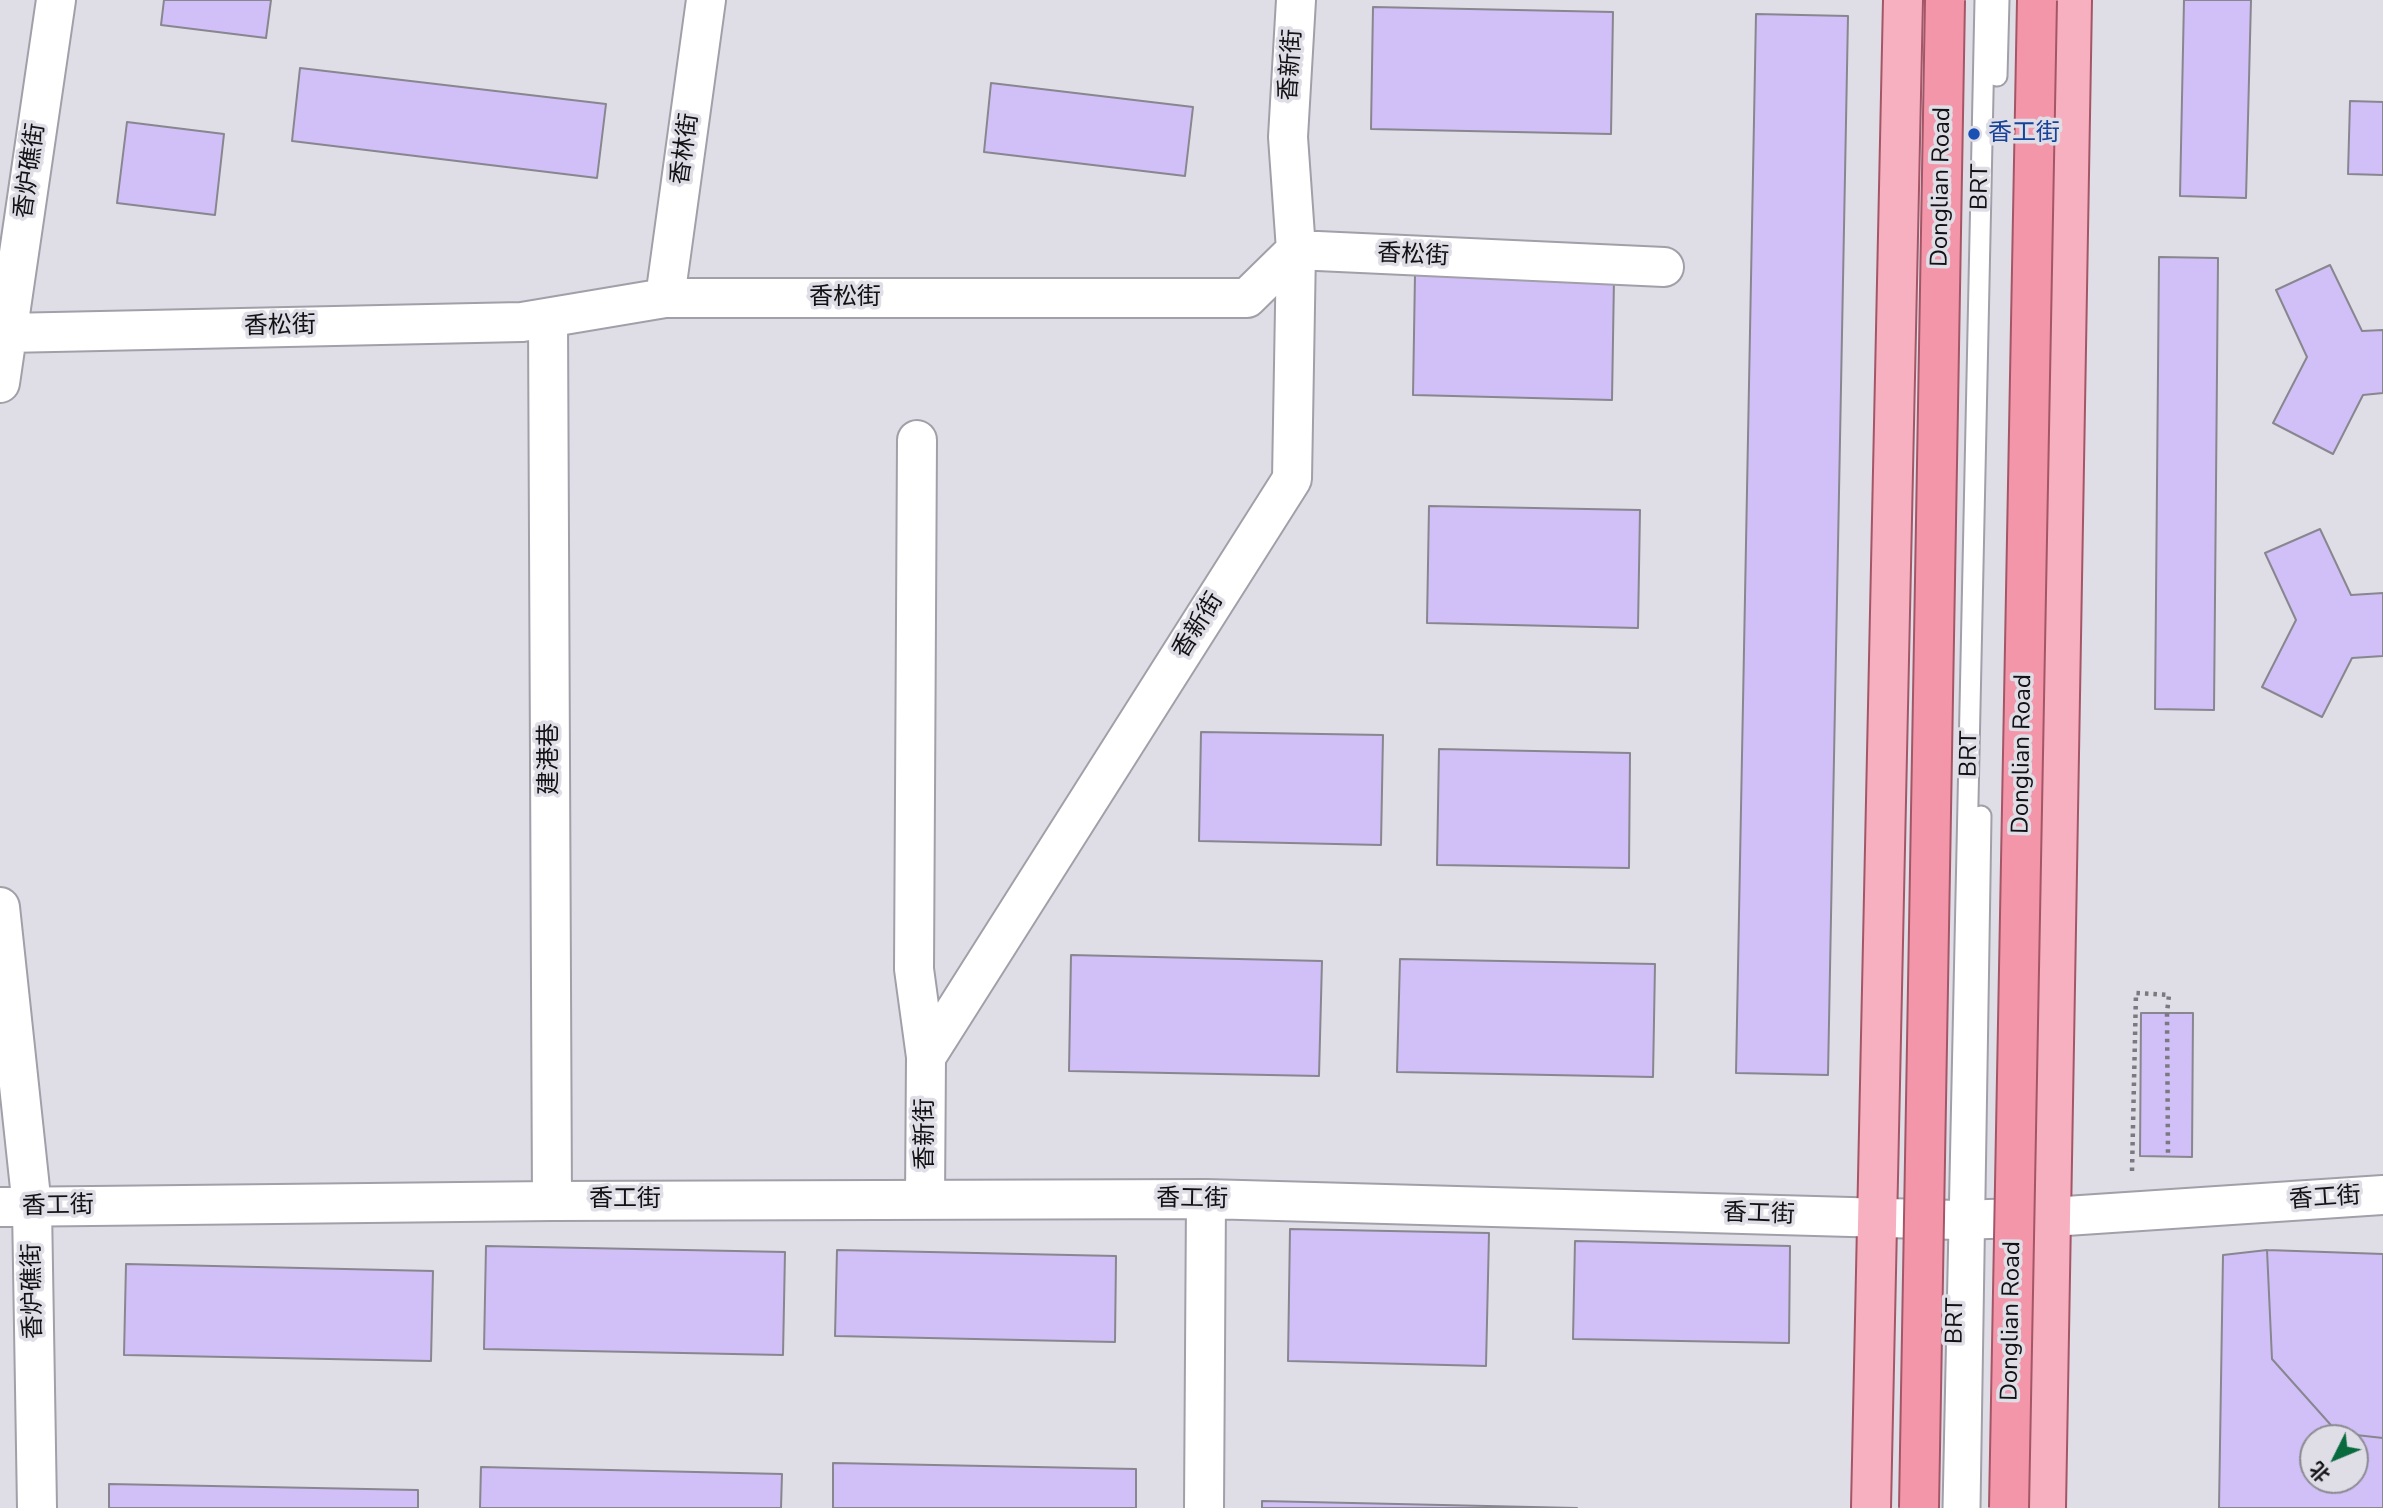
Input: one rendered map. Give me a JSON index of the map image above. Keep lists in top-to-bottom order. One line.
{"streets":{"highway":["Donglian Road"],"street":["香新街","香林街","香炉礁街","香松街","建港巷","香工街"],"lane":["BRT"]},"crossings":[["香新街","香松街"],["香新街","香工街"],["香林街","香松街"],["香炉礁街","香松街"],["香炉礁街","香工街"],["BRT","香工街"],["香松街","建港巷"],["建港巷","香工街"]],"places":["香工街"],"north":"bottom left"}
